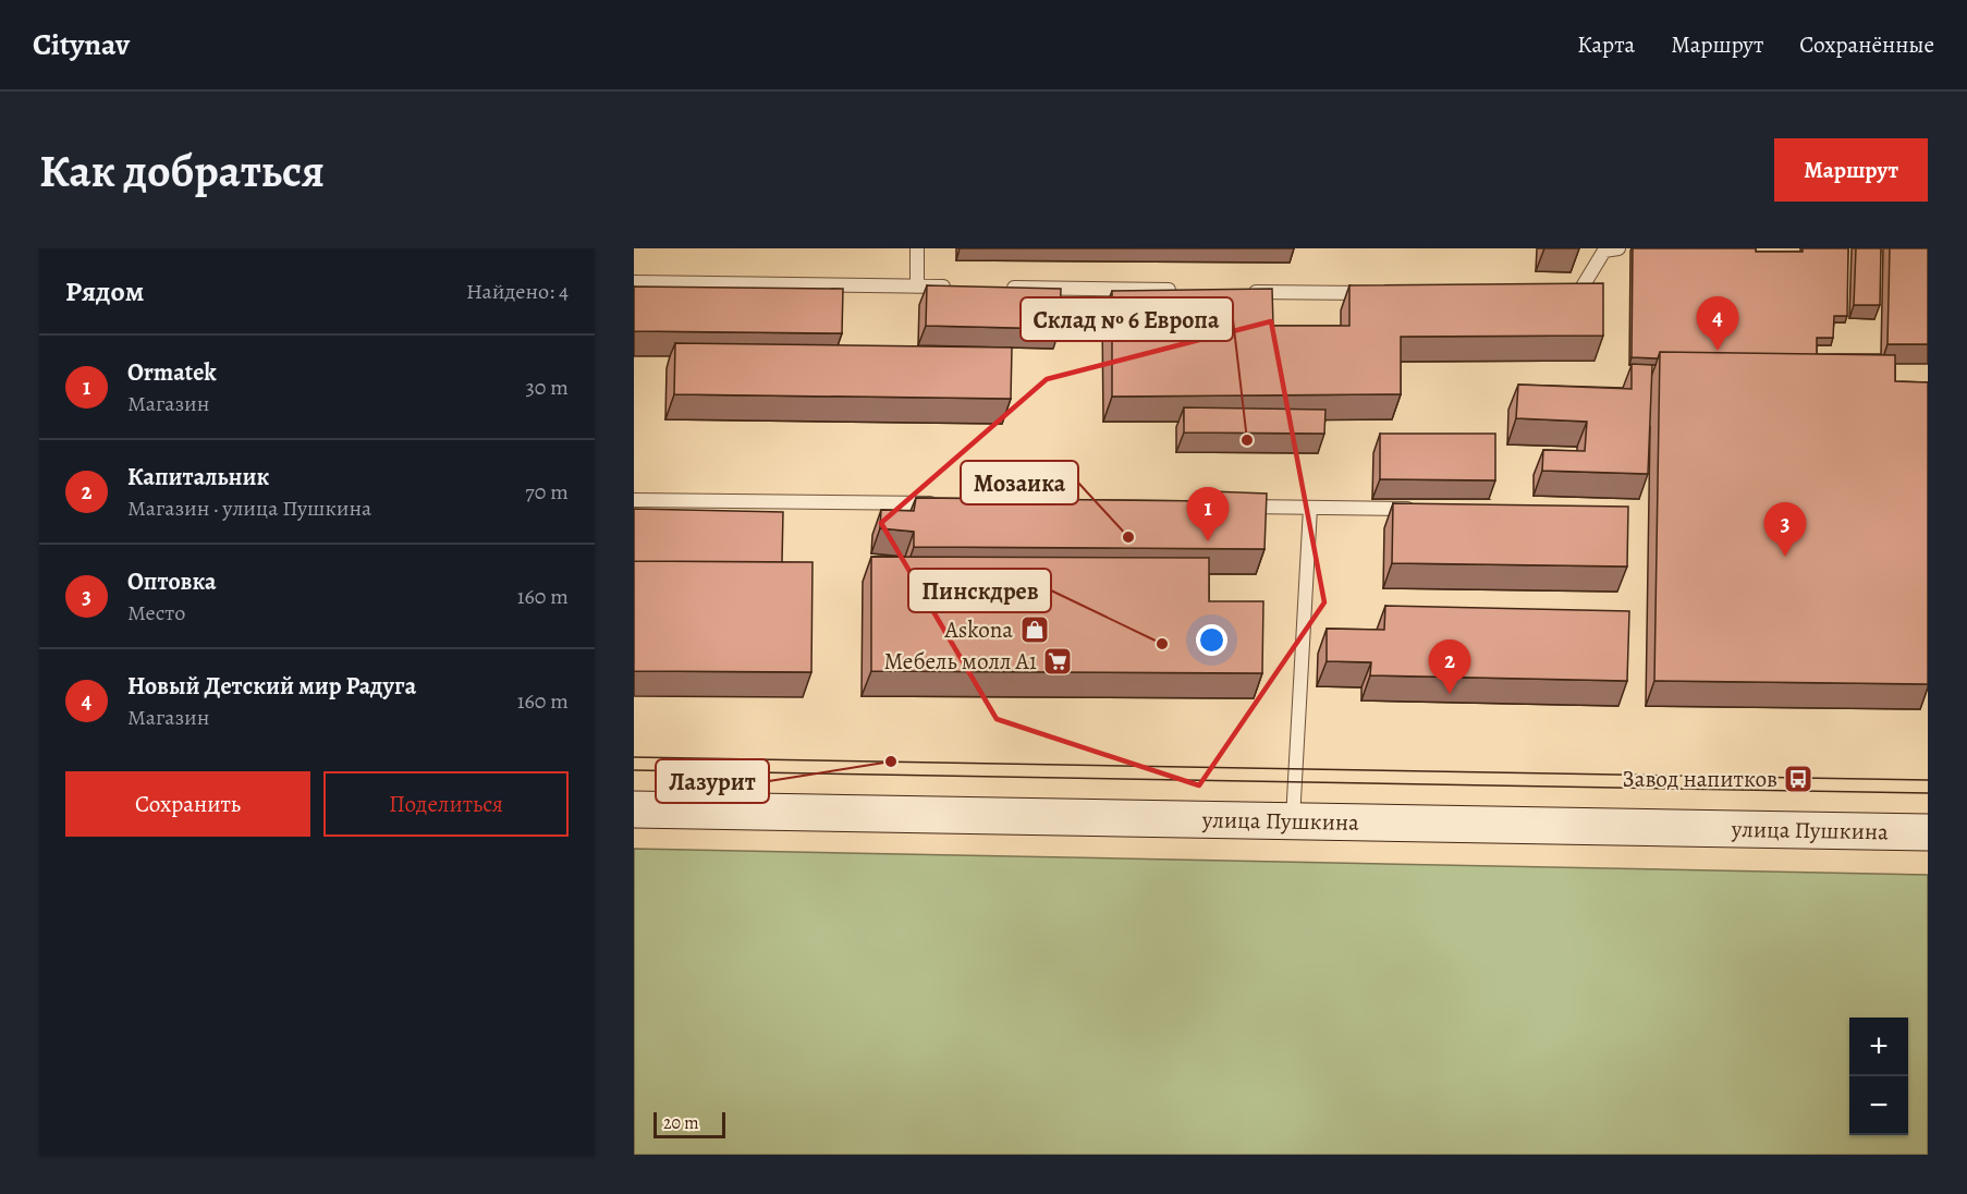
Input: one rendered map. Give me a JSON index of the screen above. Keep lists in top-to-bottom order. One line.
{"streets":{"street":["улица Пушкина"]},"places":{"other":["Склад № 6 Европа","Мозаика","Пинскдрев","Лазурит"],"shop":["Askona"],"supermarket":["Мебель молл А1"],"bus stop":["Завод напитков"]},"scale_bar":"20 m","page":{"header":"Citynav","nav":["Карта","Маршрут","Сохранённые"],"buttons":["Маршрут",["Сохранить","Поделиться"]],"title":"Как добраться","heading":["Рядом","Найдено: 4"],"pins":["4","1","3","2"],"list":[{"mark":"1","name":"Ormatek","note":"Магазин","value":"30 m"},{"mark":"2","name":"Капитальник","note":"Магазин · улица Пушкина","value":"70 m"},{"mark":"3","name":"Оптовка","note":"Место","value":"160 m"},{"mark":"4","name":"Новый Детский мир Радуга","note":"Магазин","value":"160 m"}],"map_buttons":["+","−"],"scale":"20 m"}}
